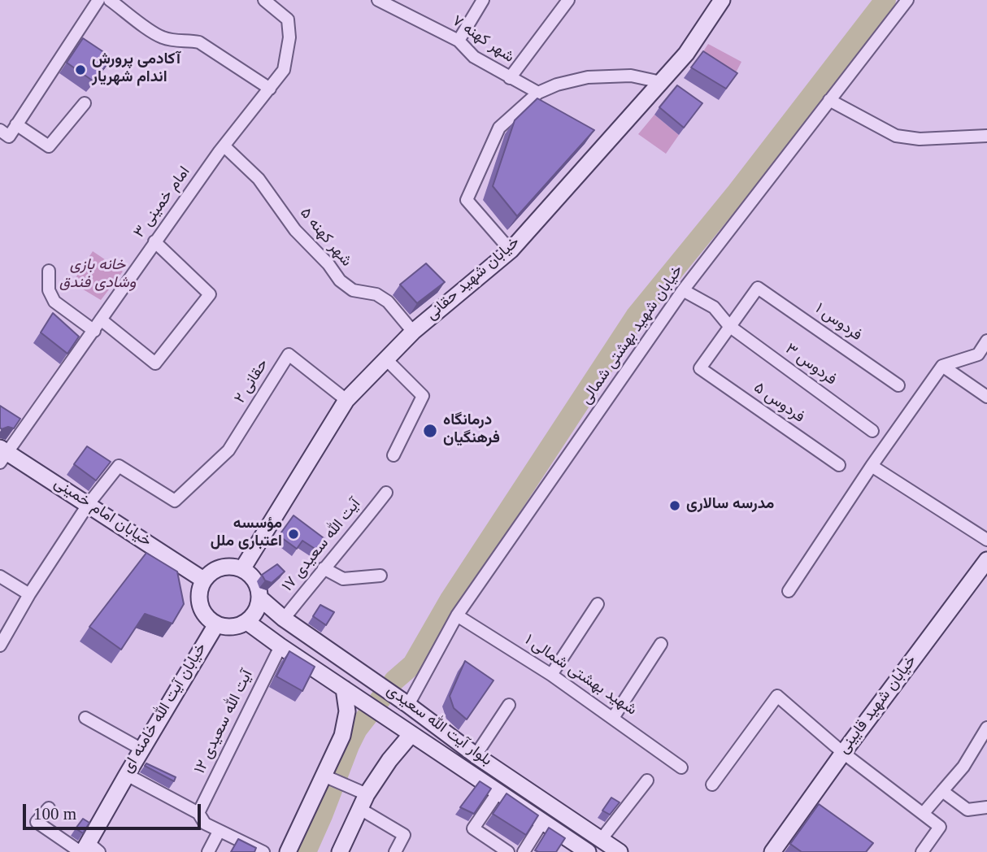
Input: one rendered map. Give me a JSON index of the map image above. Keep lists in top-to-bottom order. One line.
{"streets":{"main road":["خیابان شهید حقانی","خیابان امام خمینی","خیابان شهید قایینی","خیابان آیت الله خامنه ای","بلوار آیت الله سعیدی"],"street":["شهر کهنه ۷","امام خمینی ۳","شهر کهنه ۵","فردوس ۱","خیابان شهید بهشتی شمالی","فردوس ۳","حقانی ۲","فردوس ۵","آیت الله سعیدی ۱۷","شهید بهشتی شمالی ۱","آیت الله سعیدی ۱۲"]},"crossings":[["امام خمینی ۳","شهر کهنه ۵"],["امام خمینی ۳","خیابان امام خمینی"],["شهر کهنه ۵","خیابان شهید حقانی"],["خیابان شهید حقانی","حقانی ۲"],["خیابان شهید حقانی","خیابان امام خمینی"],["خیابان شهید حقانی","خیابان آیت الله خامنه ای"],["خیابان شهید حقانی","بلوار آیت الله سعیدی"],["فردوس ۱","فردوس ۳"],["فردوس ۱","فردوس ۵"],["خیابان شهید بهشتی شمالی","فردوس ۳"],["خیابان شهید بهشتی شمالی","شهید بهشتی شمالی ۱"],["خیابان شهید بهشتی شمالی","بلوار آیت الله سعیدی"],["فردوس ۳","فردوس ۵"],["حقانی ۲","خیابان امام خمینی"],["خیابان امام خمینی","خیابان آیت الله خامنه ای"],["خیابان امام خمینی","بلوار آیت الله سعیدی"],["آیت الله سعیدی ۱۷","بلوار آیت الله سعیدی"],["خیابان آیت الله خامنه ای","بلوار آیت الله سعیدی"],["آیت الله سعیدی ۱۲","بلوار آیت الله سعیدی"]],"parks":["خانه بازی وشادی فندق"],"places":["آکادمی پرورش اندام شهریار","درمانگاه فرهنگیان","مدرسه سالاری","مؤسسه اعتباری ملل"],"scale_bar":"100 m"}
